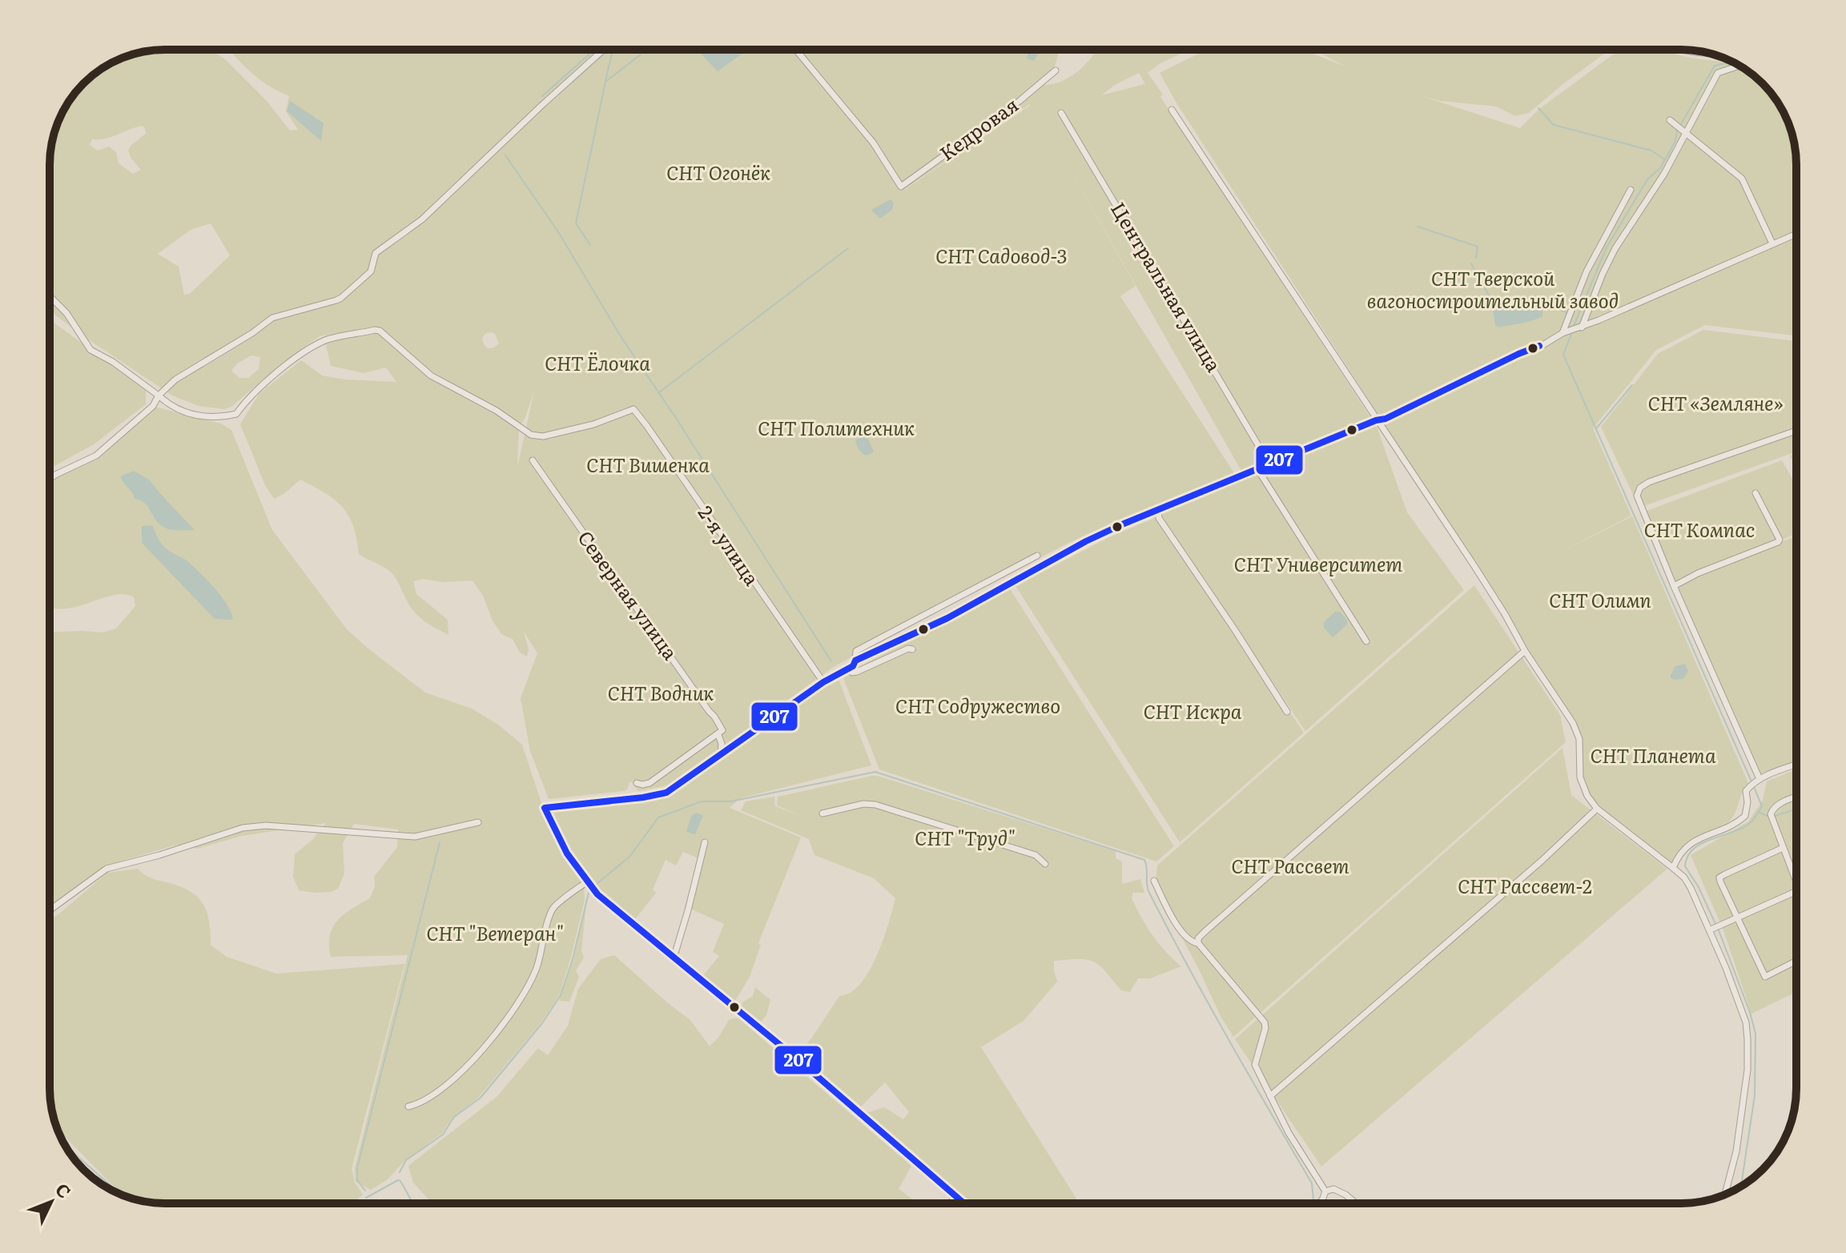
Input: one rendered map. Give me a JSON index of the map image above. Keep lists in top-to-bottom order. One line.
{"streets":{"street":["Кедровая","Центральная улица","2-я улица","Северная улица"]},"parks":["СНТ Огонёк","СНТ Садовод-3","СНТ Тверской вагоностроительный завод","СНТ Ёлочка","СНТ «Земляне»","СНТ Политехник","СНТ Вишенка","СНТ Компас","СНТ Университет","СНТ Олимп","СНТ Водник","СНТ Содружество","СНТ Искра","СНТ Планета","СНТ \"Труд\"","СНТ Рассвет","СНТ Рассвет-2","СНТ \"Ветеран\""],"lines":["transit line 207"],"north":"top right"}
